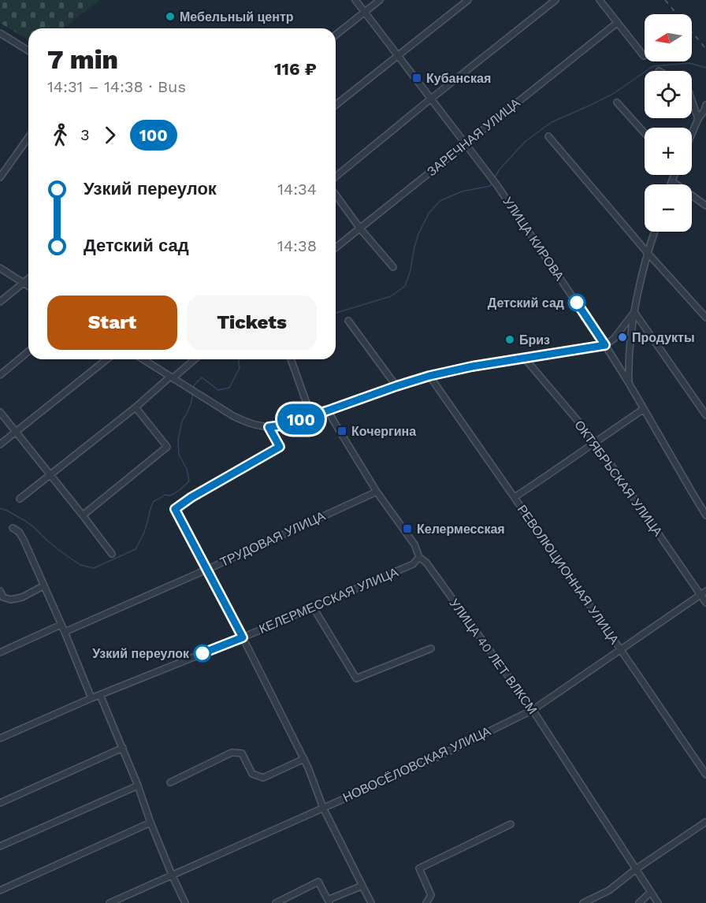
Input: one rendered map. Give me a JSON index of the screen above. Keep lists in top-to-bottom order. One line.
{"streets":{"street":["ЗАРЕЧНАЯ УЛИЦА","УЛИЦА КИРОВА","ОКТЯБРЬСКАЯ УЛИЦА","ТРУДОВАЯ УЛИЦА","РЕВОЛЮЦИОННАЯ УЛИЦА","КЕЛЕРМЕССКАЯ УЛИЦА","УЛИЦА 40 ЛЕТ ВЛКСМ","НОВОСЁЛОВСКАЯ УЛИЦА"]},"crossings":[["ЗАРЕЧНАЯ УЛИЦА","УЛИЦА КИРОВА"],["ОКТЯБРЬСКАЯ УЛИЦА","НОВОСЁЛОВСКАЯ УЛИЦА"],["ТРУДОВАЯ УЛИЦА","УЛИЦА 40 ЛЕТ ВЛКСМ"],["РЕВОЛЮЦИОННАЯ УЛИЦА","НОВОСЁЛОВСКАЯ УЛИЦА"],["КЕЛЕРМЕССКАЯ УЛИЦА","УЛИЦА 40 ЛЕТ ВЛКСМ"],["УЛИЦА 40 ЛЕТ ВЛКСМ","НОВОСЁЛОВСКАЯ УЛИЦА"]],"places":{"other":["Мебельный центр","Детский сад","Продукты","Бриз","Узкий переулок"],"transit":["Кубанская","Кочергина","Келермесская"]},"lines":["bus line 100"],"north":"left","page":{"on_map":"100","map_buttons":["+","−"],"heading":["7 min","14:31 – 14:38 · Bus","116 ₽"],"legs":["3","100"],"list":[{"name":"Узкий переулок","value":"14:34"},{"name":"Детский сад","value":"14:38"}],"buttons":["Start","Tickets"]}}
